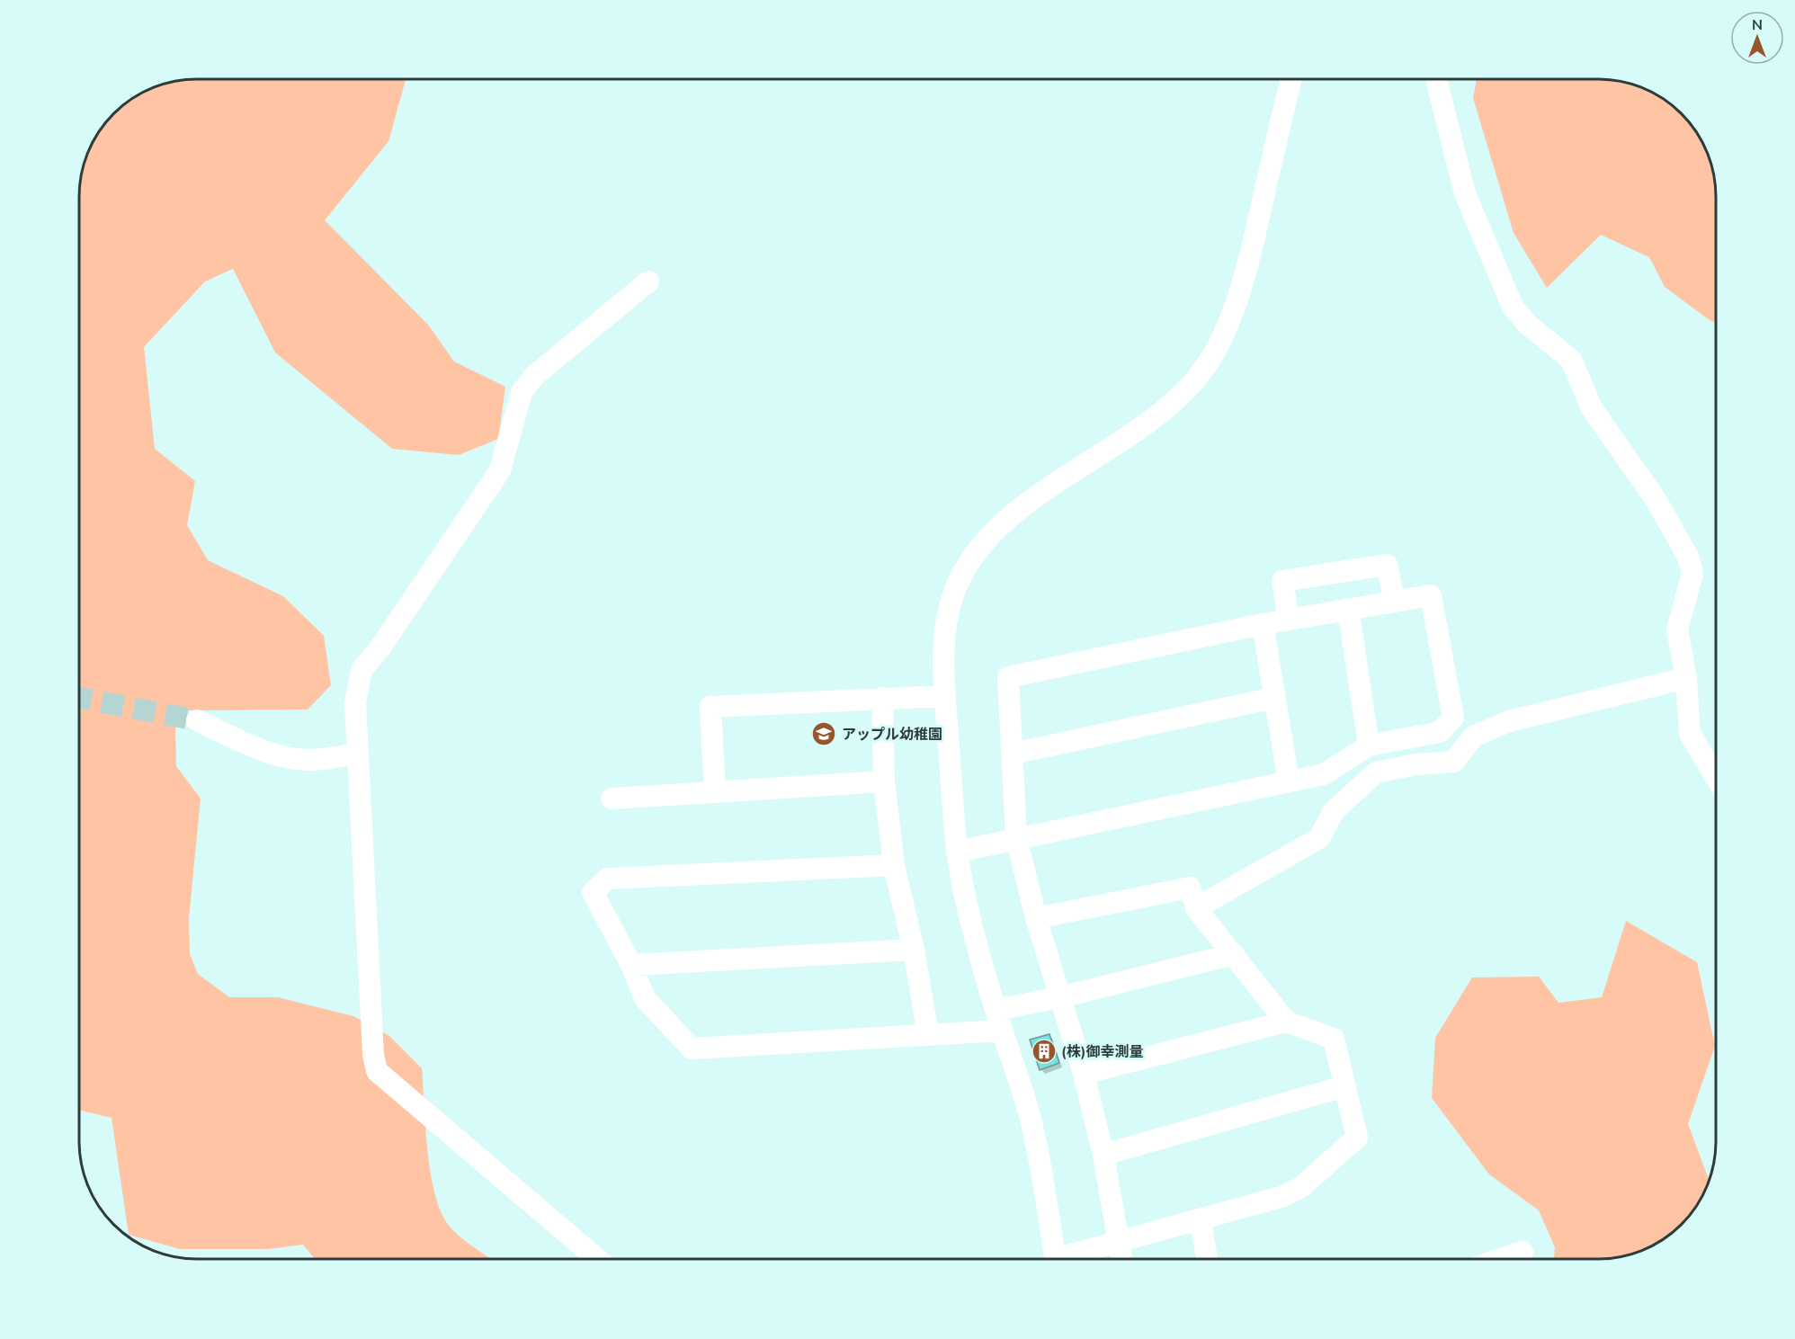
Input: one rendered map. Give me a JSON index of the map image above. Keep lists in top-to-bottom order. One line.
{"places":{"school or university":["アップル幼稚園"],"building":["(株)御幸測量"]},"north":"top"}
